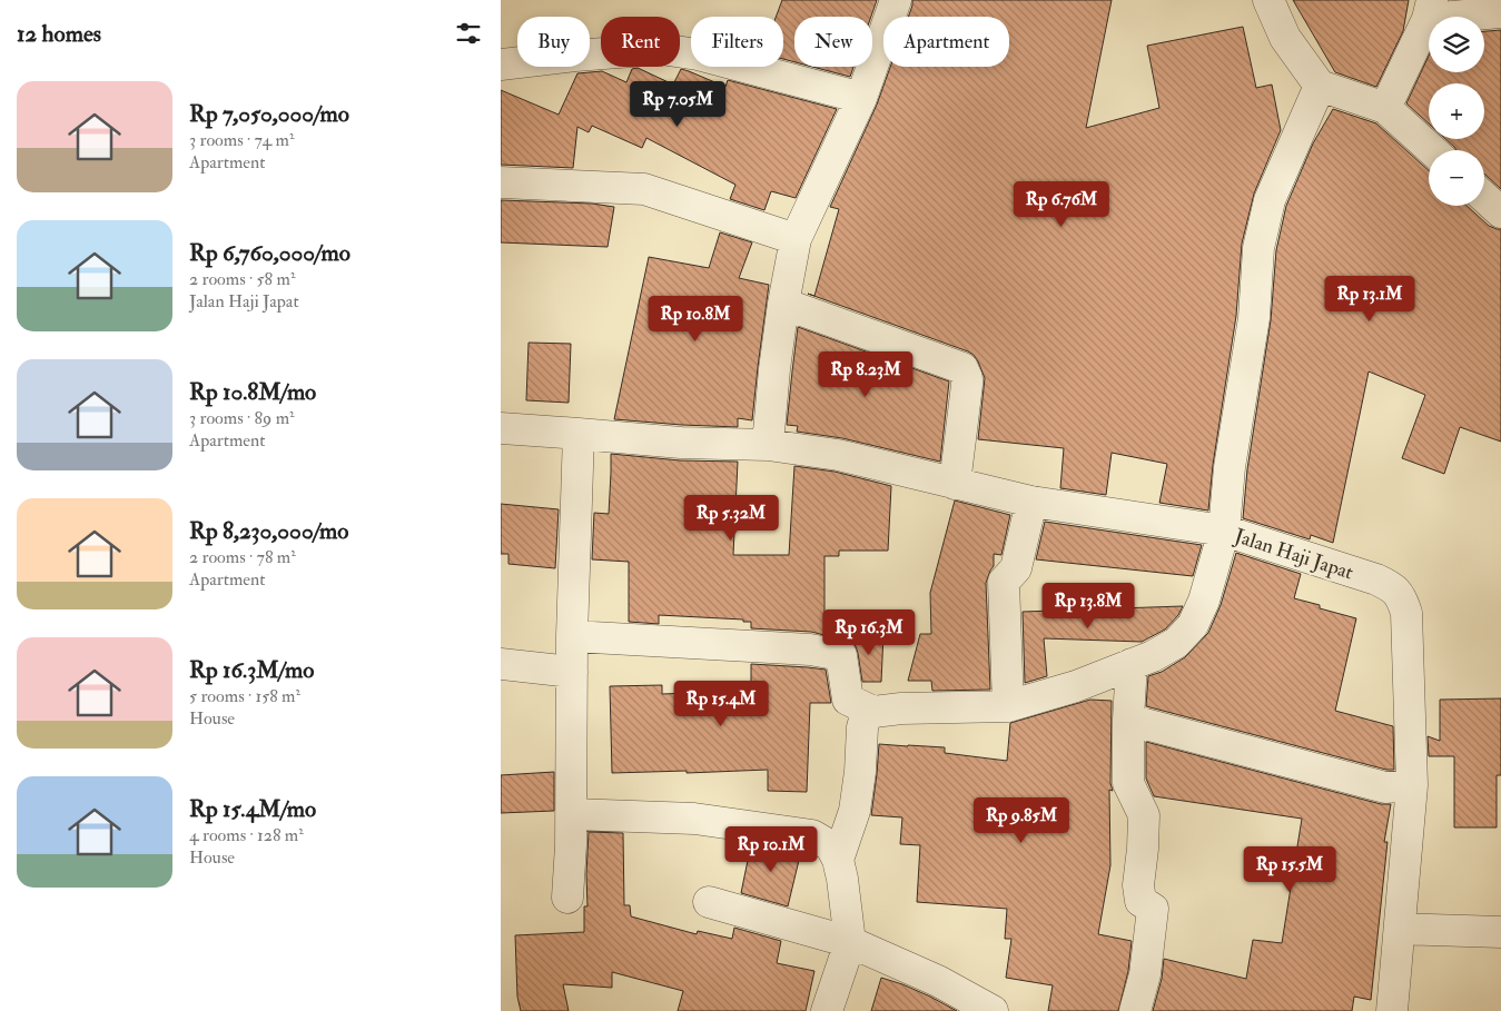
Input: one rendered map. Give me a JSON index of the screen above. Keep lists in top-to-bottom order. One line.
{"streets":{"street":["Jalan Haji Japat"]},"page":{"heading":"12 homes","map_buttons":["+","−"],"chip":["Buy","Rent","Filters","New","Apartment"],"list":[{"name":"Rp 7,050,000/mo","note":"3 rooms · 74 m² · Apartment"},{"name":"Rp 6,760,000/mo","note":"2 rooms · 58 m² · Jalan Haji Japat"},{"name":"Rp 10.8M/mo","note":"3 rooms · 89 m² · Apartment"},{"name":"Rp 8,230,000/mo","note":"2 rooms · 78 m² · Apartment"},{"name":"Rp 16.3M/mo","note":"5 rooms · 158 m² · House"},{"name":"Rp 15.4M/mo","note":"4 rooms · 128 m² · House"}],"price":["Rp 7.05M","Rp 6.76M","Rp 13.1M","Rp 10.8M","Rp 8.23M","Rp 5.32M","Rp 13.8M","Rp 16.3M","Rp 15.4M","Rp 9.85M","Rp 10.1M","Rp 15.5M"]}}
